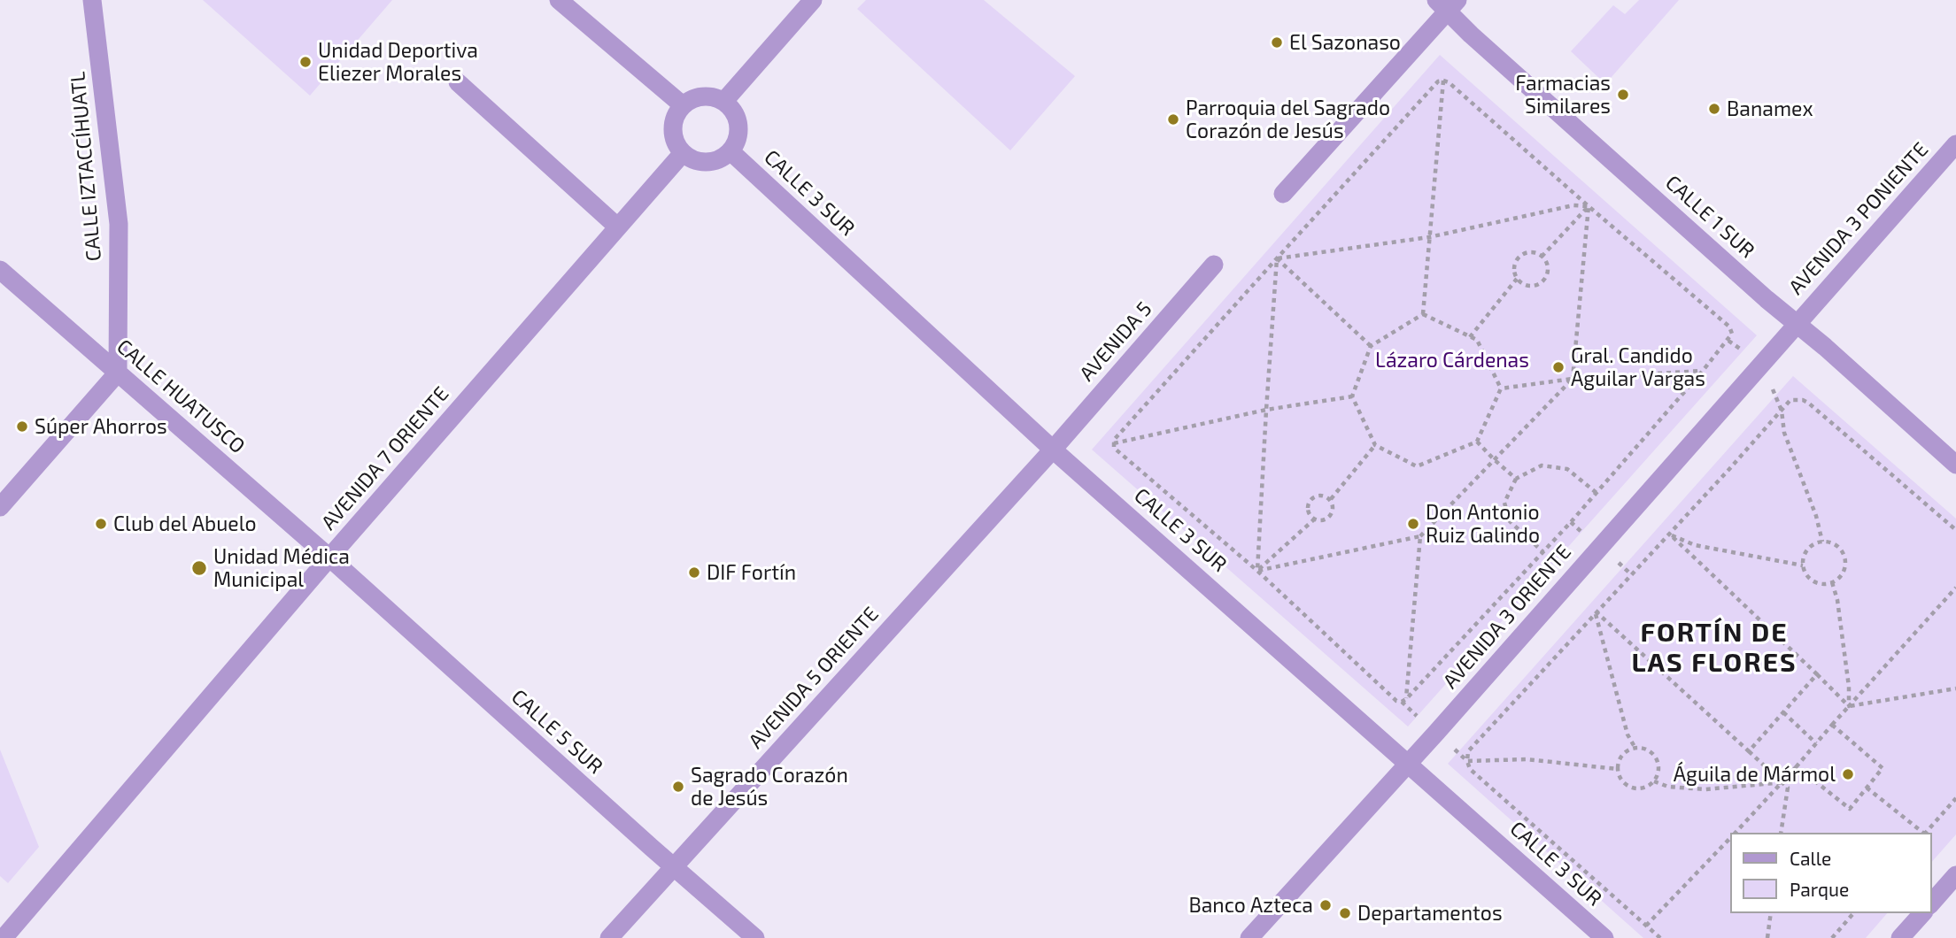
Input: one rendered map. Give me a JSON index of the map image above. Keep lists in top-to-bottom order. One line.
{"streets":{"street":["CALLE IZTACCÍHUATL","CALLE 3 SUR","CALLE 1 SUR","AVENIDA 3 PONIENTE","AVENIDA 5","CALLE HUATUSCO","AVENIDA 7 ORIENTE","AVENIDA 3 ORIENTE","AVENIDA 5 ORIENTE","CALLE 5 SUR"]},"crossings":[["CALLE IZTACCÍHUATL","CALLE HUATUSCO"],["CALLE 3 SUR","AVENIDA 5"],["CALLE 3 SUR","AVENIDA 7 ORIENTE"],["CALLE 3 SUR","AVENIDA 3 ORIENTE"],["CALLE 3 SUR","AVENIDA 5 ORIENTE"],["CALLE 1 SUR","AVENIDA 3 PONIENTE"],["CALLE 1 SUR","AVENIDA 3 ORIENTE"],["AVENIDA 3 PONIENTE","AVENIDA 3 ORIENTE"],["AVENIDA 5","AVENIDA 5 ORIENTE"],["CALLE HUATUSCO","AVENIDA 7 ORIENTE"],["CALLE HUATUSCO","CALLE 5 SUR"],["AVENIDA 7 ORIENTE","CALLE 5 SUR"],["AVENIDA 5 ORIENTE","CALLE 5 SUR"]],"districts":["FORTÍN DE LAS FLORES"],"parks":["Lázaro Cárdenas"],"places":["El Sazonaso","Unidad Deportiva Eliezer Morales","Farmacias Similares","Banamex","Parroquia del Sagrado Corazón de Jesús","Gral. Candido Aguilar Vargas","Súper Ahorros","Club del Abuelo","Don Antonio Ruiz Galindo","Unidad Médica Municipal","DIF Fortín","Águila de Mármol","Sagrado Corazón de Jesús","Banco Azteca","Departamentos"],"legend":["Calle","Parque"]}
